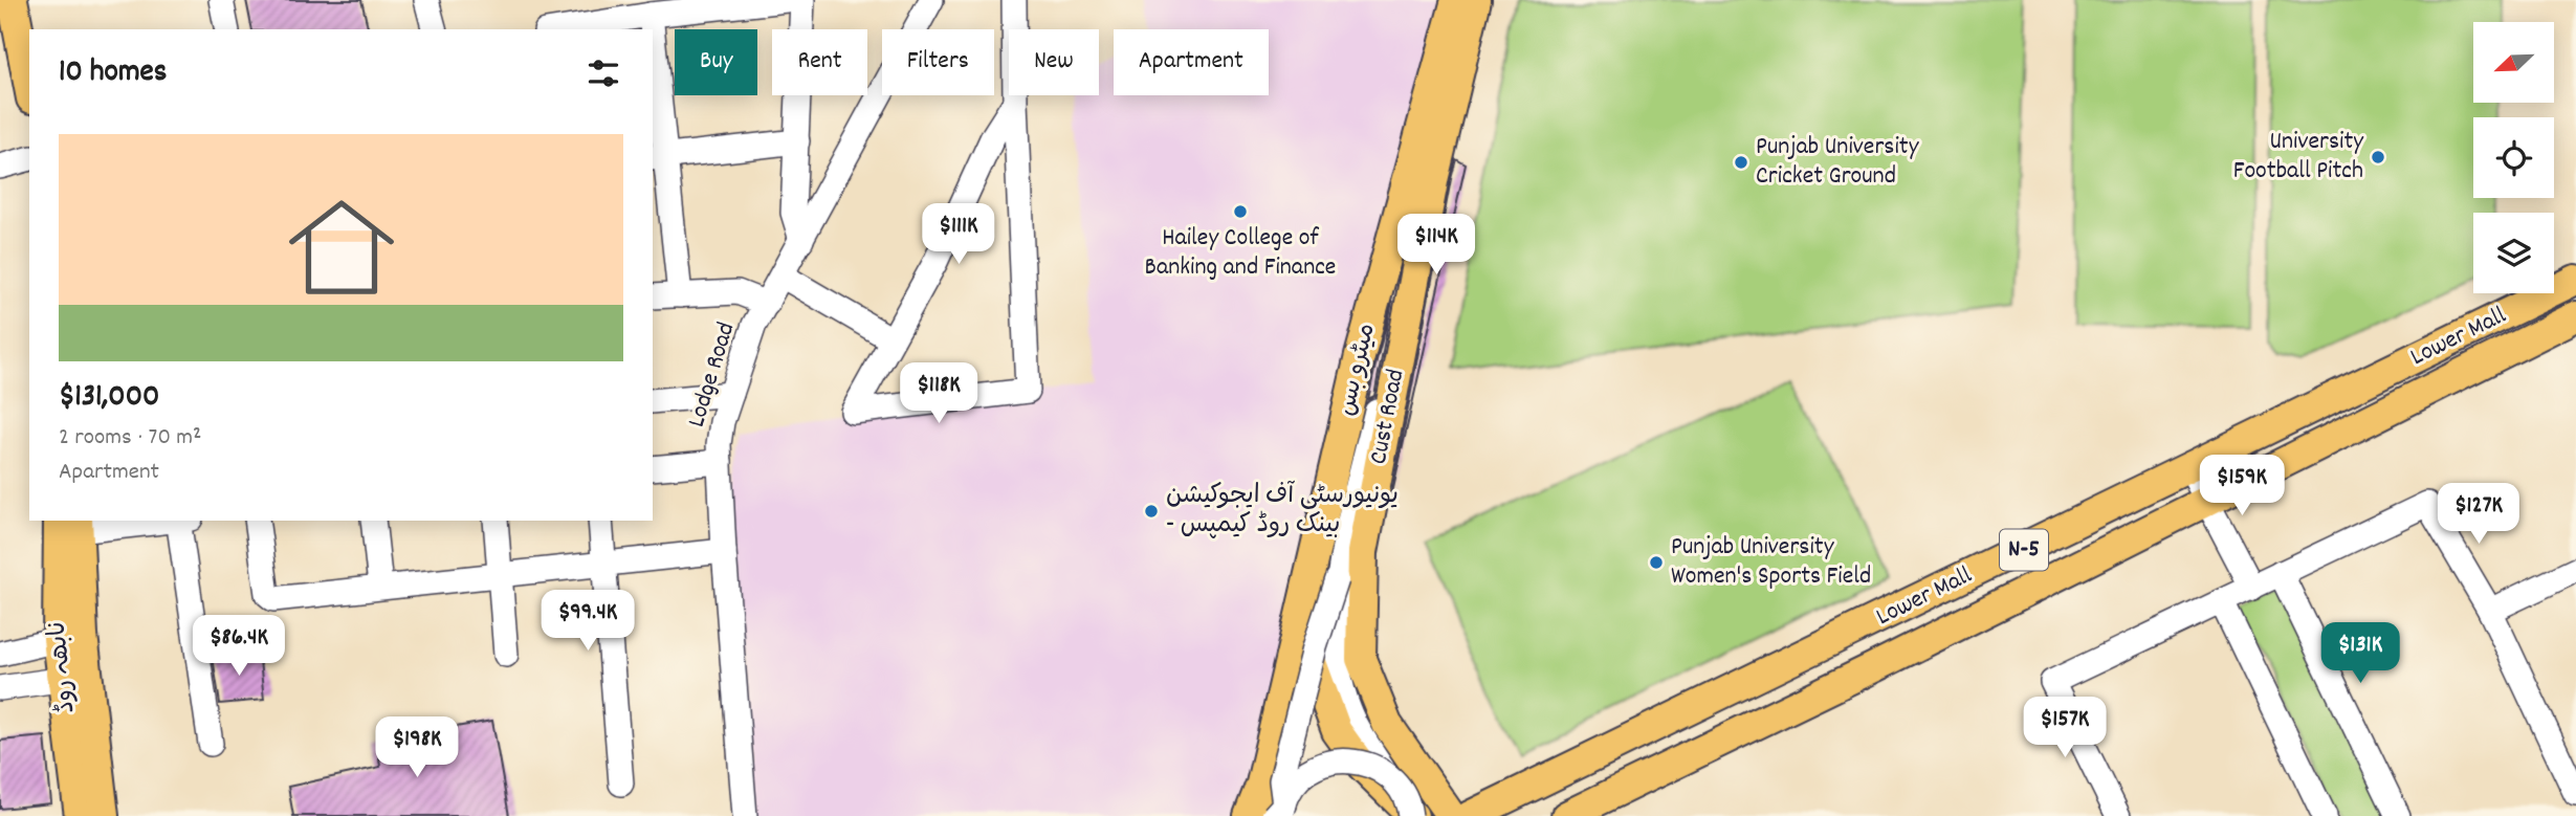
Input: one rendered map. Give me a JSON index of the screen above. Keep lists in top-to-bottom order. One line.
{"streets":{"main road":["Lower Mall","Cust Road","N-5","نابھہ روڈ"],"street":["میٹرو بس","Lodge Road"]},"crossings":[["میٹرو بس","Cust Road"]],"places":["University Football Pitch","Punjab University Cricket Ground","Hailey College of Banking and Finance","یونیورسٹی آف ایجوکیشن - بینک روڈ کیمپس","Punjab University Women's Sports Field"],"north":"bottom left","page":{"chip":["Buy","Rent","Filters","New","Apartment"],"heading":"10 homes","list":[{"name":"$131,000","note":"2 rooms · 70 m² · Apartment"}],"price":["$111K","$114K","$118K","$159K","$127K","$99.4K","$86.4K","$131K","$157K","$198K"]}}
